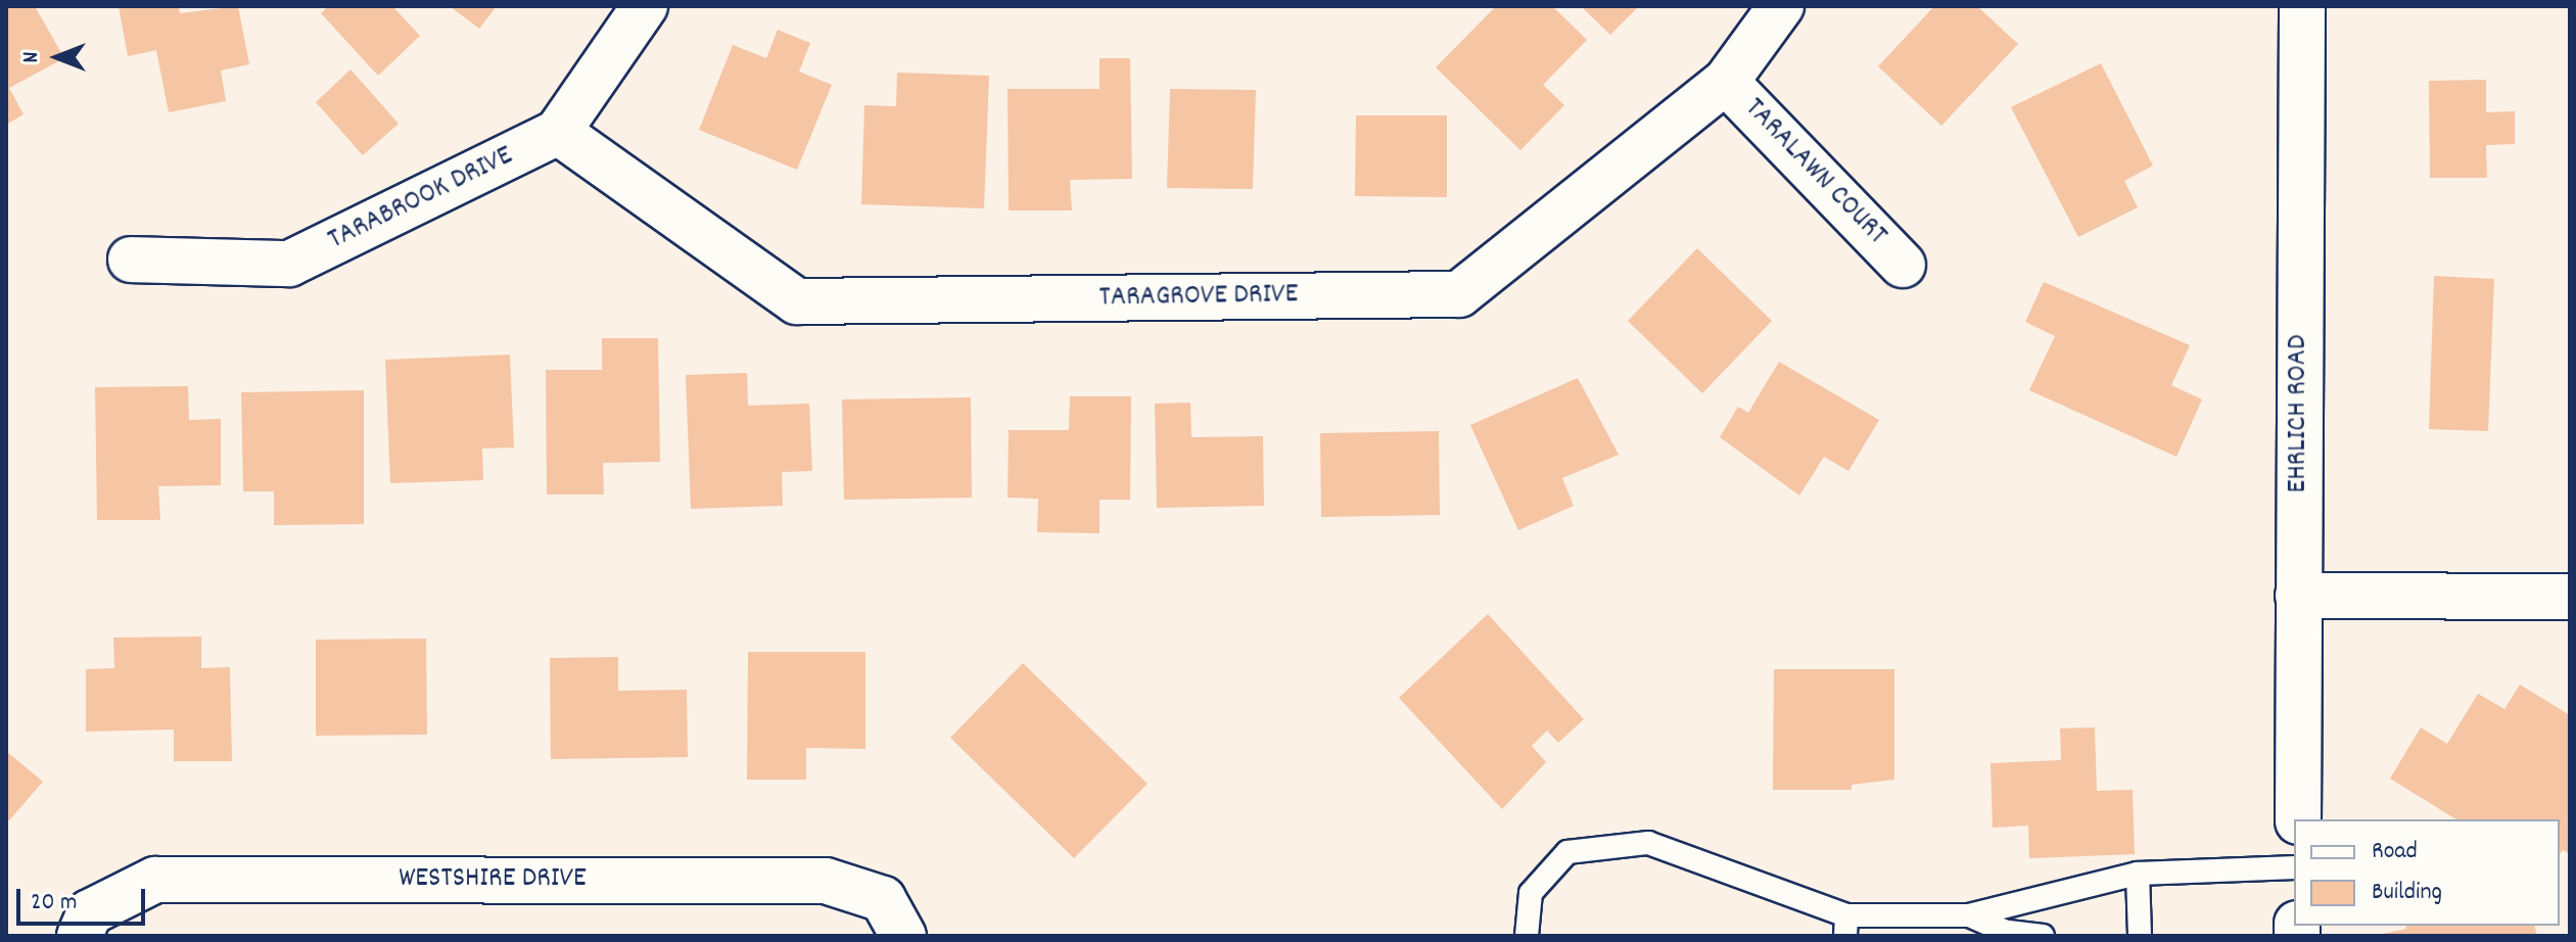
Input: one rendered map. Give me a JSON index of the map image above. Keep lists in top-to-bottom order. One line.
{"streets":{"street":["TARALAWN COURT","TARABROOK DRIVE","TARAGROVE DRIVE","EHRLICH ROAD","WESTSHIRE DRIVE"]},"crossings":[["TARALAWN COURT","TARAGROVE DRIVE"],["TARABROOK DRIVE","TARAGROVE DRIVE"]],"legend":["Road","Building"],"scale_bar":"20 m","north":"left"}
